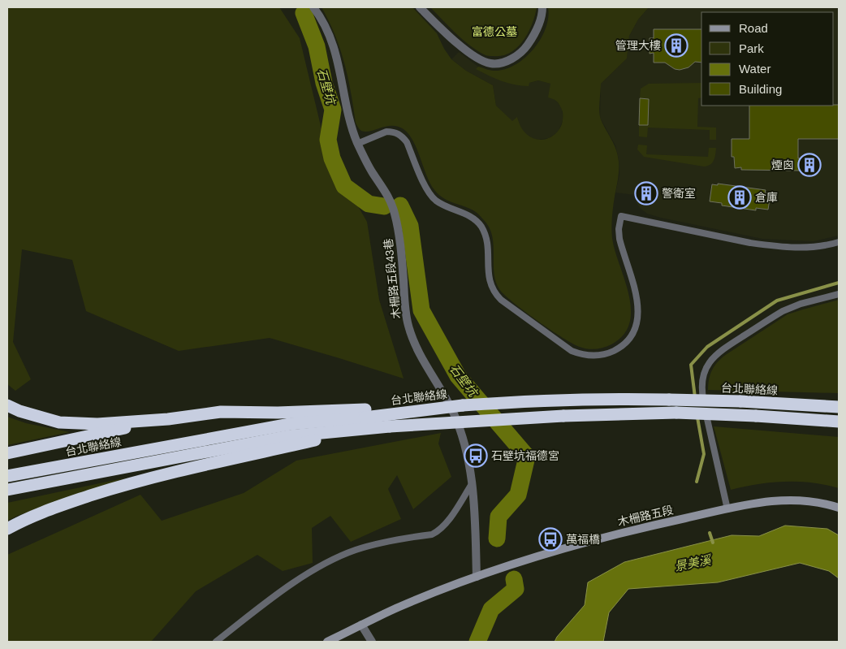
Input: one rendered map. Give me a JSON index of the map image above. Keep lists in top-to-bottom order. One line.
{"streets":{"highway":["台北聯絡線"],"main road":["木柵路五段"],"street":["木柵路五段43巷"]},"crossings":[["木柵路五段43巷","木柵路五段"]],"water":["石壁坑","景美溪"],"parks":["富德公墓"],"places":{"building":["管理大樓","煙囪","警衛室","倉庫"],"bus stop":["石壁坑福德宮","萬福橋"]},"legend":["Road","Park","Water","Building"]}
